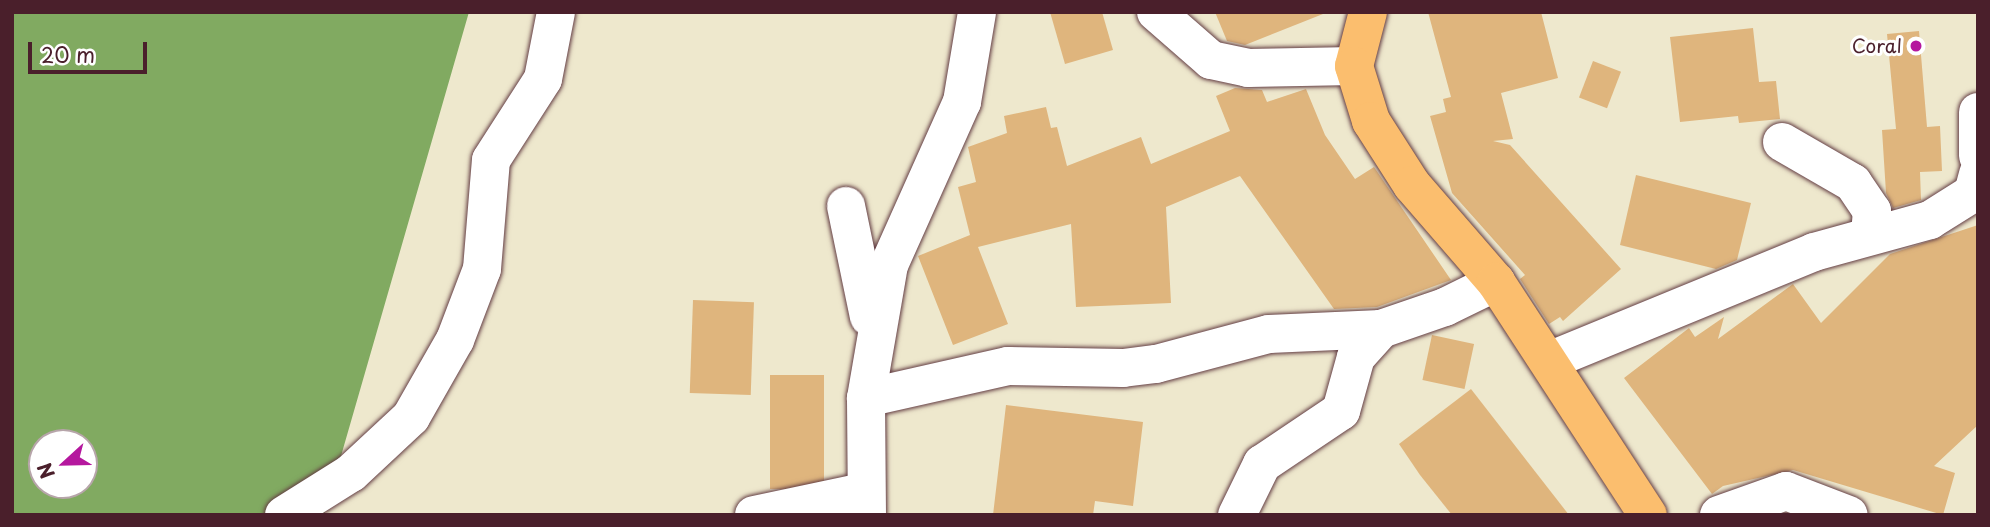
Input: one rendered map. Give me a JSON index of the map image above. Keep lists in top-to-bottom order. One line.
{"places":["Coral"],"scale_bar":"20 m","north":"left"}
